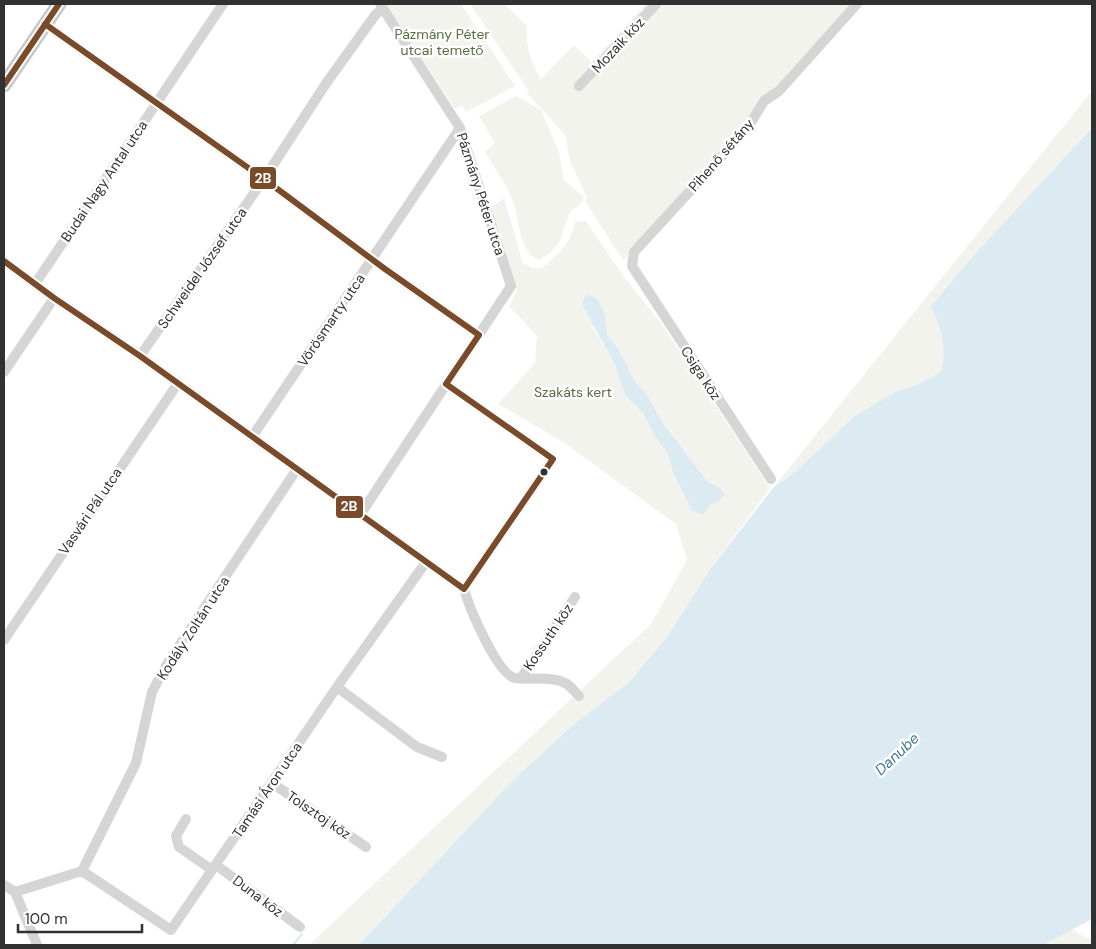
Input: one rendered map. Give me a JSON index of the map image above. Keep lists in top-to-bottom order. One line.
{"streets":{"street":["Mozaik köz","Pihenő sétány","Budai Nagy Antal utca","Pázmány Péter utca","Schweidel József utca","Vörösmarty utca","Csiga köz","Vasvári Pál utca","Kodály Zoltán utca","Kossuth köz","Tamási Áron utca","Tolsztoj köz","Duna köz"]},"crossings":[["Pihenő sétány","Csiga köz"],["Pázmány Péter utca","Schweidel József utca"],["Pázmány Péter utca","Vörösmarty utca"],["Kodály Zoltán utca","Tamási Áron utca"],["Tamási Áron utca","Tolsztoj köz"],["Tamási Áron utca","Duna köz"]],"water":["Danube"],"parks":["Pázmány Péter utcai temető","Szakáts kert"],"lines":["transit line 2B"],"scale_bar":"100 m"}
